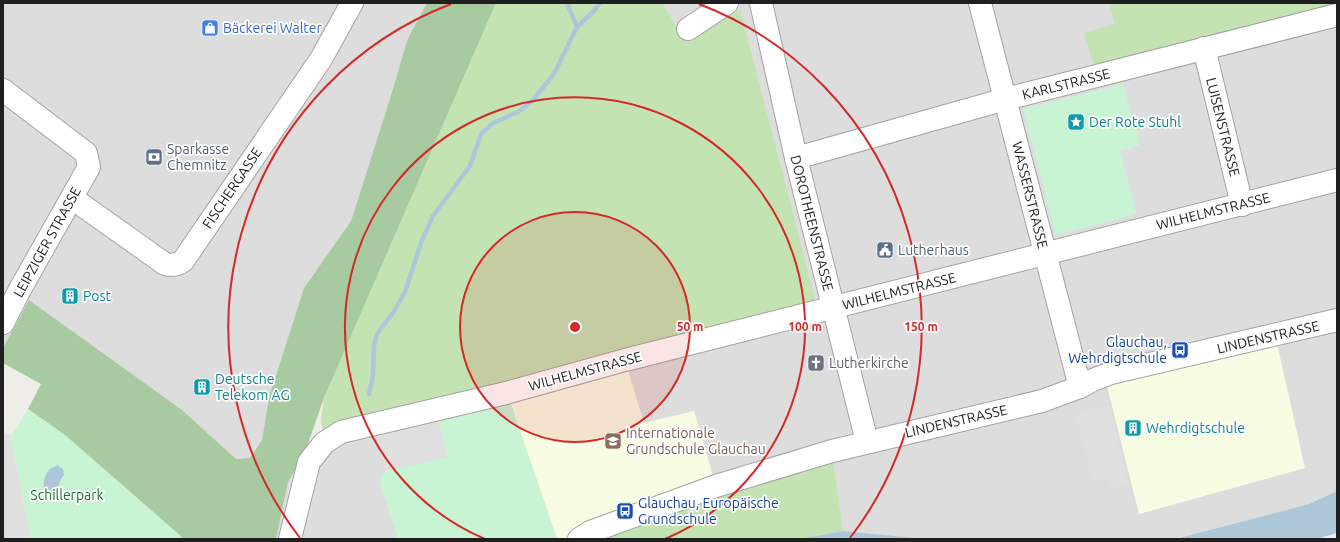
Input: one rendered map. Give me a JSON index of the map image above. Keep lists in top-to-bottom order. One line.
{"streets":{"street":["KARLSTRASSE","LUISENSTRASSE","FISCHERGASSE","WASSERSTRASSE","WILHELMSTRASSE","DOROTHEENSTRASSE","LEIPZIGER STRASSE","LINDENSTRASSE"]},"crossings":[["KARLSTRASSE","LUISENSTRASSE"],["KARLSTRASSE","WASSERSTRASSE"],["KARLSTRASSE","DOROTHEENSTRASSE"],["LUISENSTRASSE","WILHELMSTRASSE"],["FISCHERGASSE","LEIPZIGER STRASSE"],["WASSERSTRASSE","WILHELMSTRASSE"],["WASSERSTRASSE","LINDENSTRASSE"],["WILHELMSTRASSE","DOROTHEENSTRASSE"],["DOROTHEENSTRASSE","LINDENSTRASSE"]],"parks":["Schillerpark"],"places":{"shop":["Bäckerei Walter"],"place":["Der Rote Stuhl"],"bank":["Sparkasse Chemnitz"],"public building":["Lutherhaus"],"building":["Post","Deutsche Telekom AG","Wehrdigtschule"],"bus stop":["Glauchau, Wehrdigtschule","Glauchau, Europäische Grundschule"],"church":["Lutherkirche"],"school or university":["Internationale Grundschule Glauchau"]},"rings":["50 m","100 m","150 m"]}
